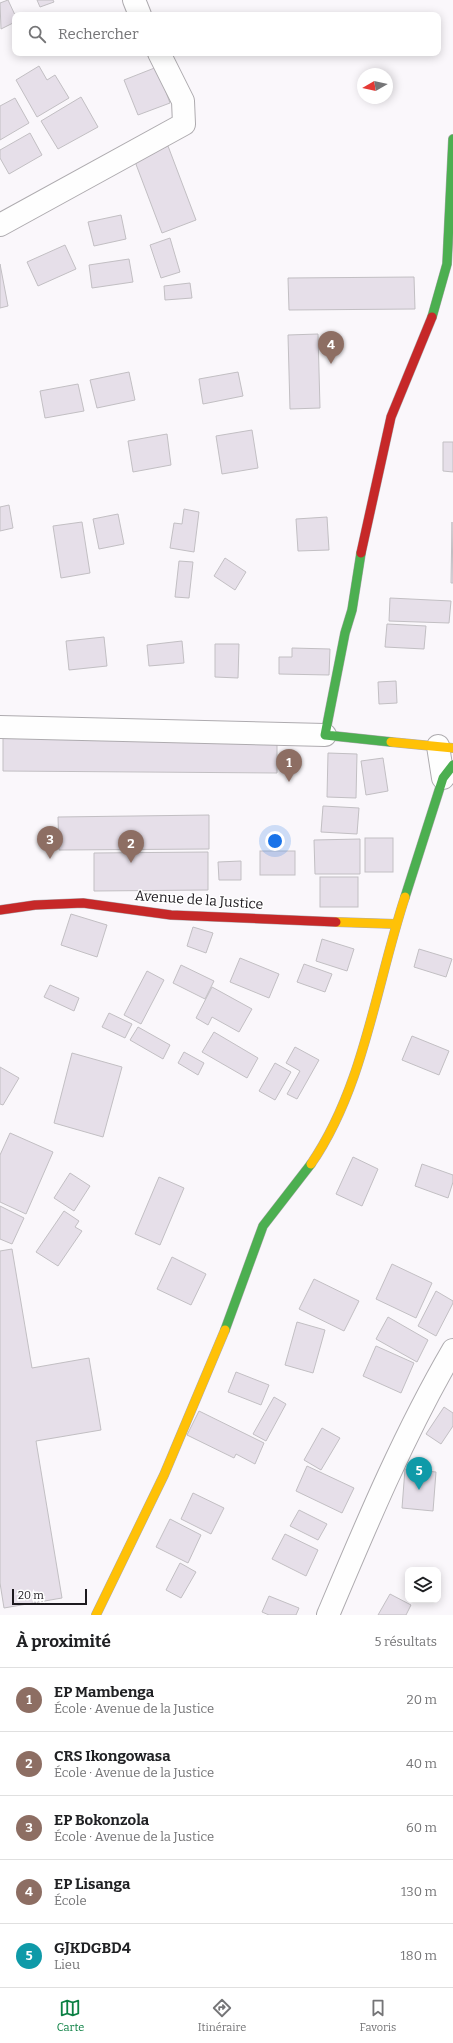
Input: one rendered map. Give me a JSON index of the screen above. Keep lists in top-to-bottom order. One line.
{"streets":{"street":["Avenue de la Justice"]},"scale_bar":"20 m","north":"left","page":{"search":"Rechercher","pins":["4","1","3","2","5"],"scale":"20 m","heading":["À proximité","5 résultats"],"list":[{"mark":"1","name":"EP Mambenga","note":"École · Avenue de la Justice","value":"20 m"},{"mark":"2","name":"CRS Ikongowasa","note":"École · Avenue de la Justice","value":"40 m"},{"mark":"3","name":"EP Bokonzola","note":"École · Avenue de la Justice","value":"60 m"},{"mark":"4","name":"EP Lisanga","note":"École","value":"130 m"},{"mark":"5","name":"GJKDGBD4","note":"Lieu","value":"180 m"}],"nav":["Carte","Itinéraire","Favoris"]}}
